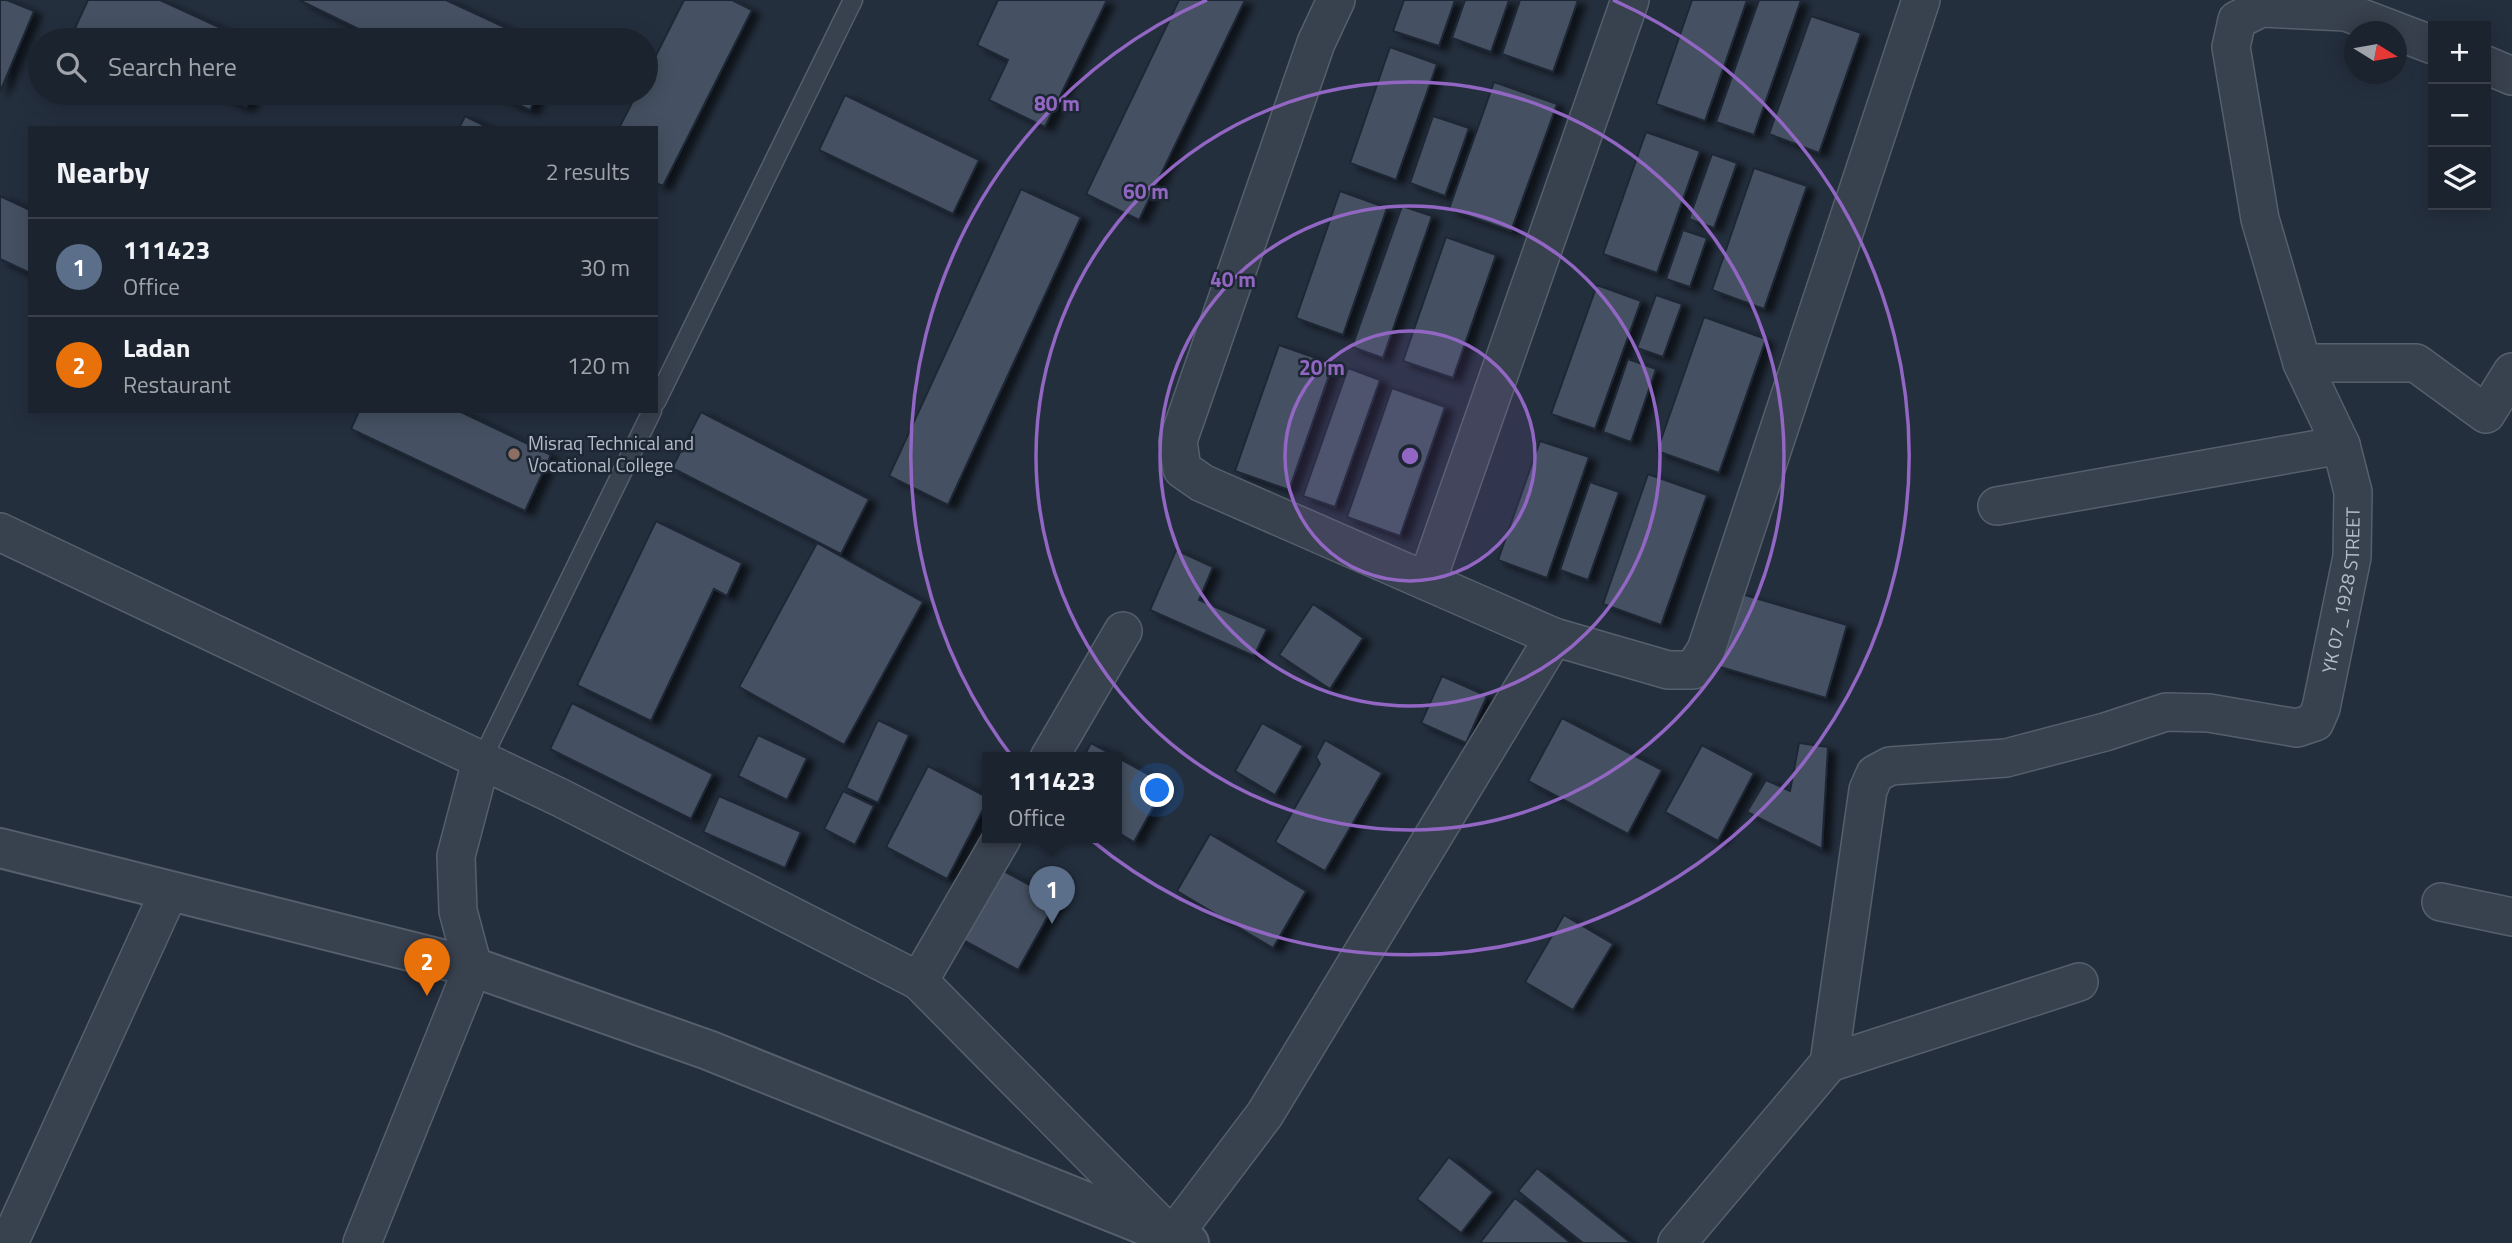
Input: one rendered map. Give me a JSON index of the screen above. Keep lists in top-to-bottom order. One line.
{"streets":{"street":["YK 07_1928 STREET"]},"places":["Misraq Technical and Vocational College"],"north":"right","page":{"map_buttons":["+","−"],"search":"Search here","heading":["Nearby","2 results"],"list":[{"mark":"1","name":"111423","note":"Office","value":"30 m"},{"mark":"2","name":"Ladan","note":"Restaurant","value":"120 m"}],"popup":["111423","Office"],"pins":["1","2"]},"rings":["80 m","60 m","40 m","20 m"]}
